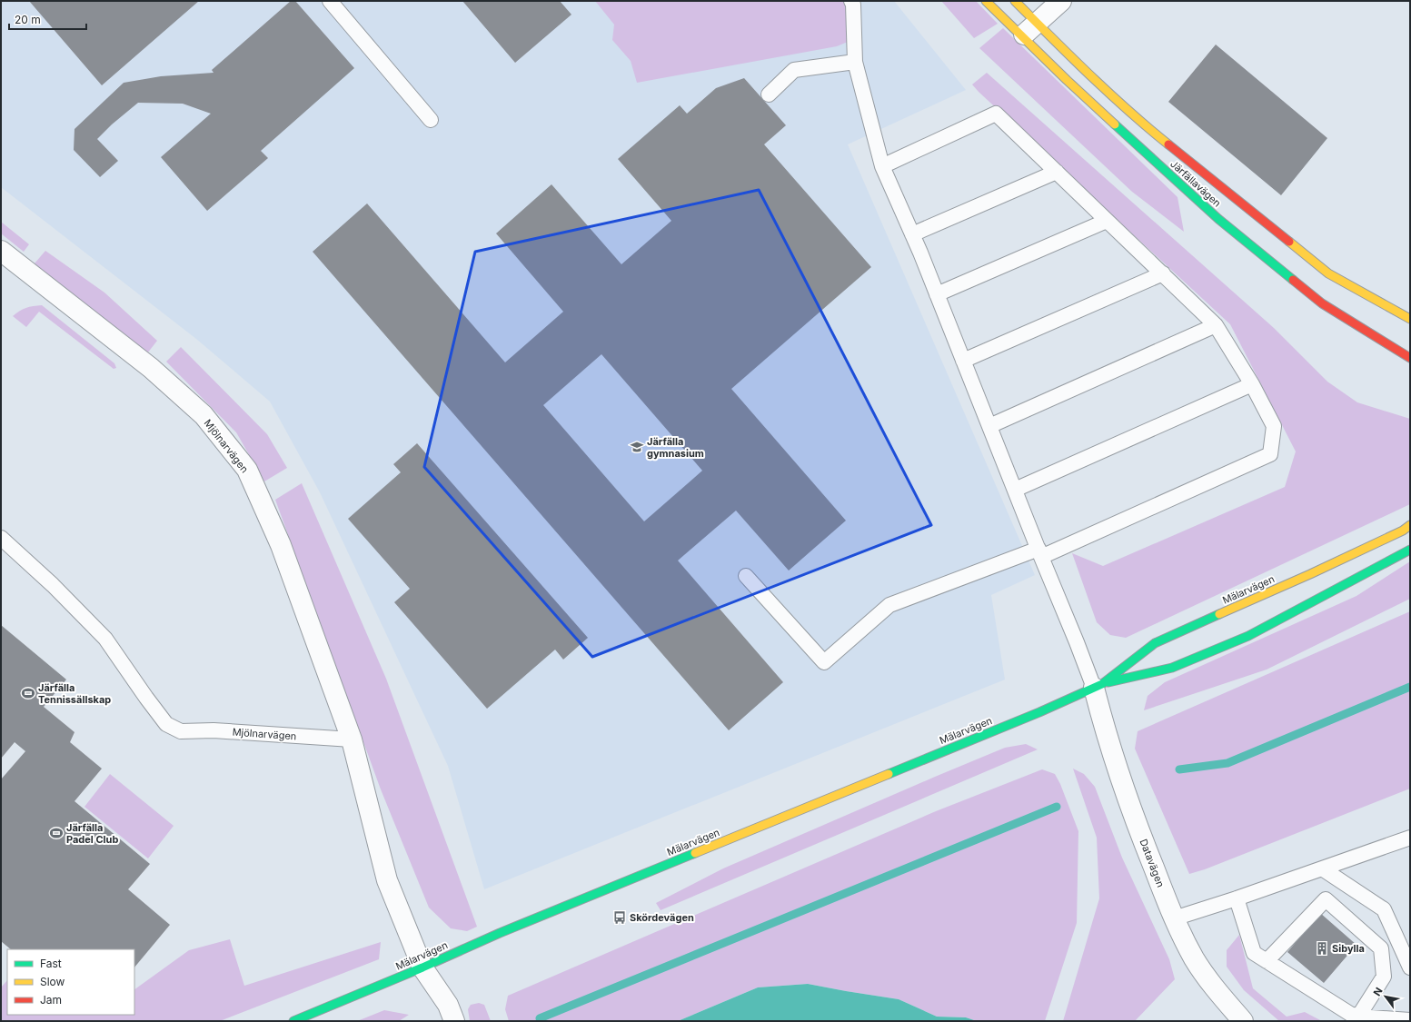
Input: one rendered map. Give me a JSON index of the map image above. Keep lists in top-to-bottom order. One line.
{"streets":{"street":["Järfällavägen","Mjölnarvägen","Mälarvägen","Datavägen"]},"crossings":[["Mjölnarvägen","Mälarvägen"],["Mälarvägen","Datavägen"]],"places":{"school or university":["Järfälla gymnasium"],"sports":["Järfälla Tennissällskap","Järfälla Padel Club"],"bus stop":["Skördevägen"],"building":["Sibylla"]},"legend":["Fast","Slow","Jam"],"scale_bar":"20 m","north":"top left"}
